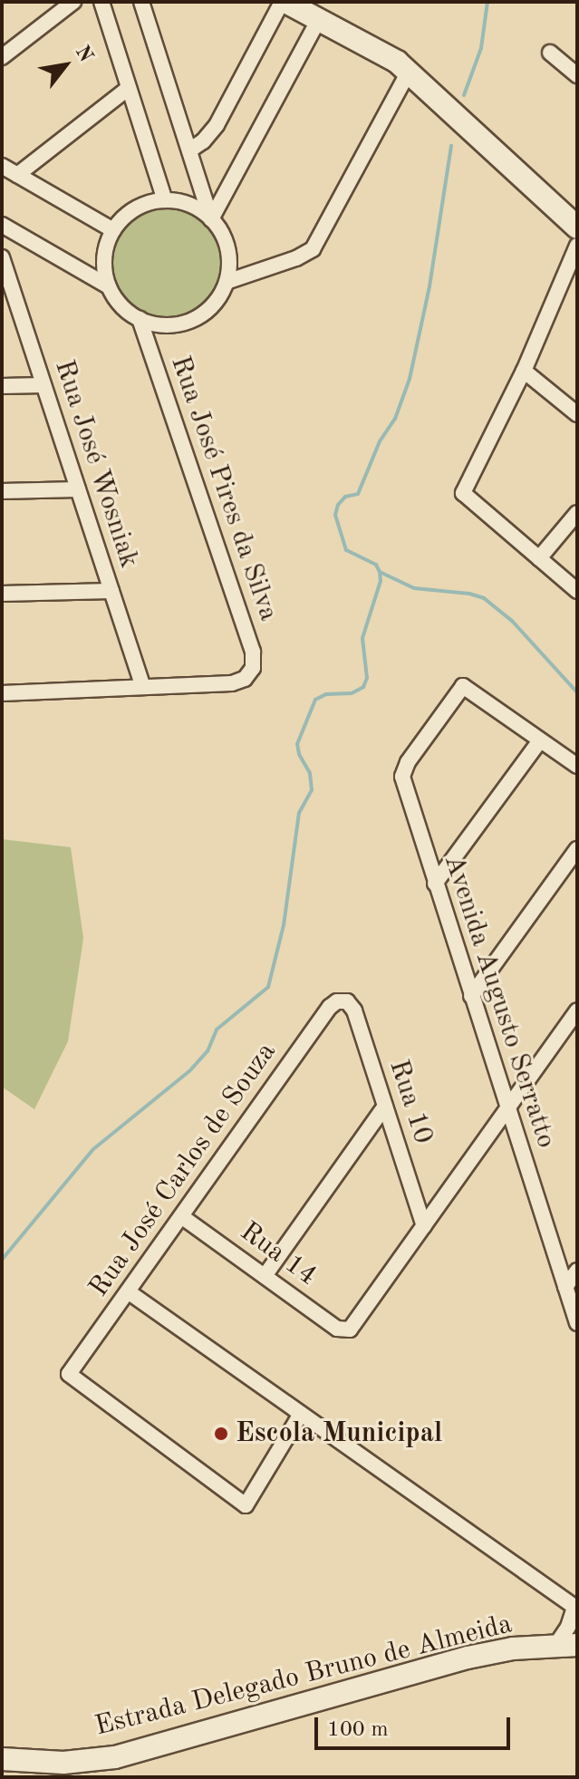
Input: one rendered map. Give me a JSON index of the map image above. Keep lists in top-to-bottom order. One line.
{"streets":{"main road":["Estrada Delegado Bruno de Almeida"],"street":["Rua José Wosniak","Rua José Pires da Silva","Avenida Augusto Serratto","Rua 10","Rua José Carlos de Souza","Rua 14"]},"crossings":[["Rua José Wosniak","Rua José Pires da Silva"],["Rua 10","Rua José Carlos de Souza"],["Rua 10","Rua 14"],["Rua José Carlos de Souza","Rua 14"]],"places":["Escola Municipal"],"scale_bar":"100 m","north":"top right"}
